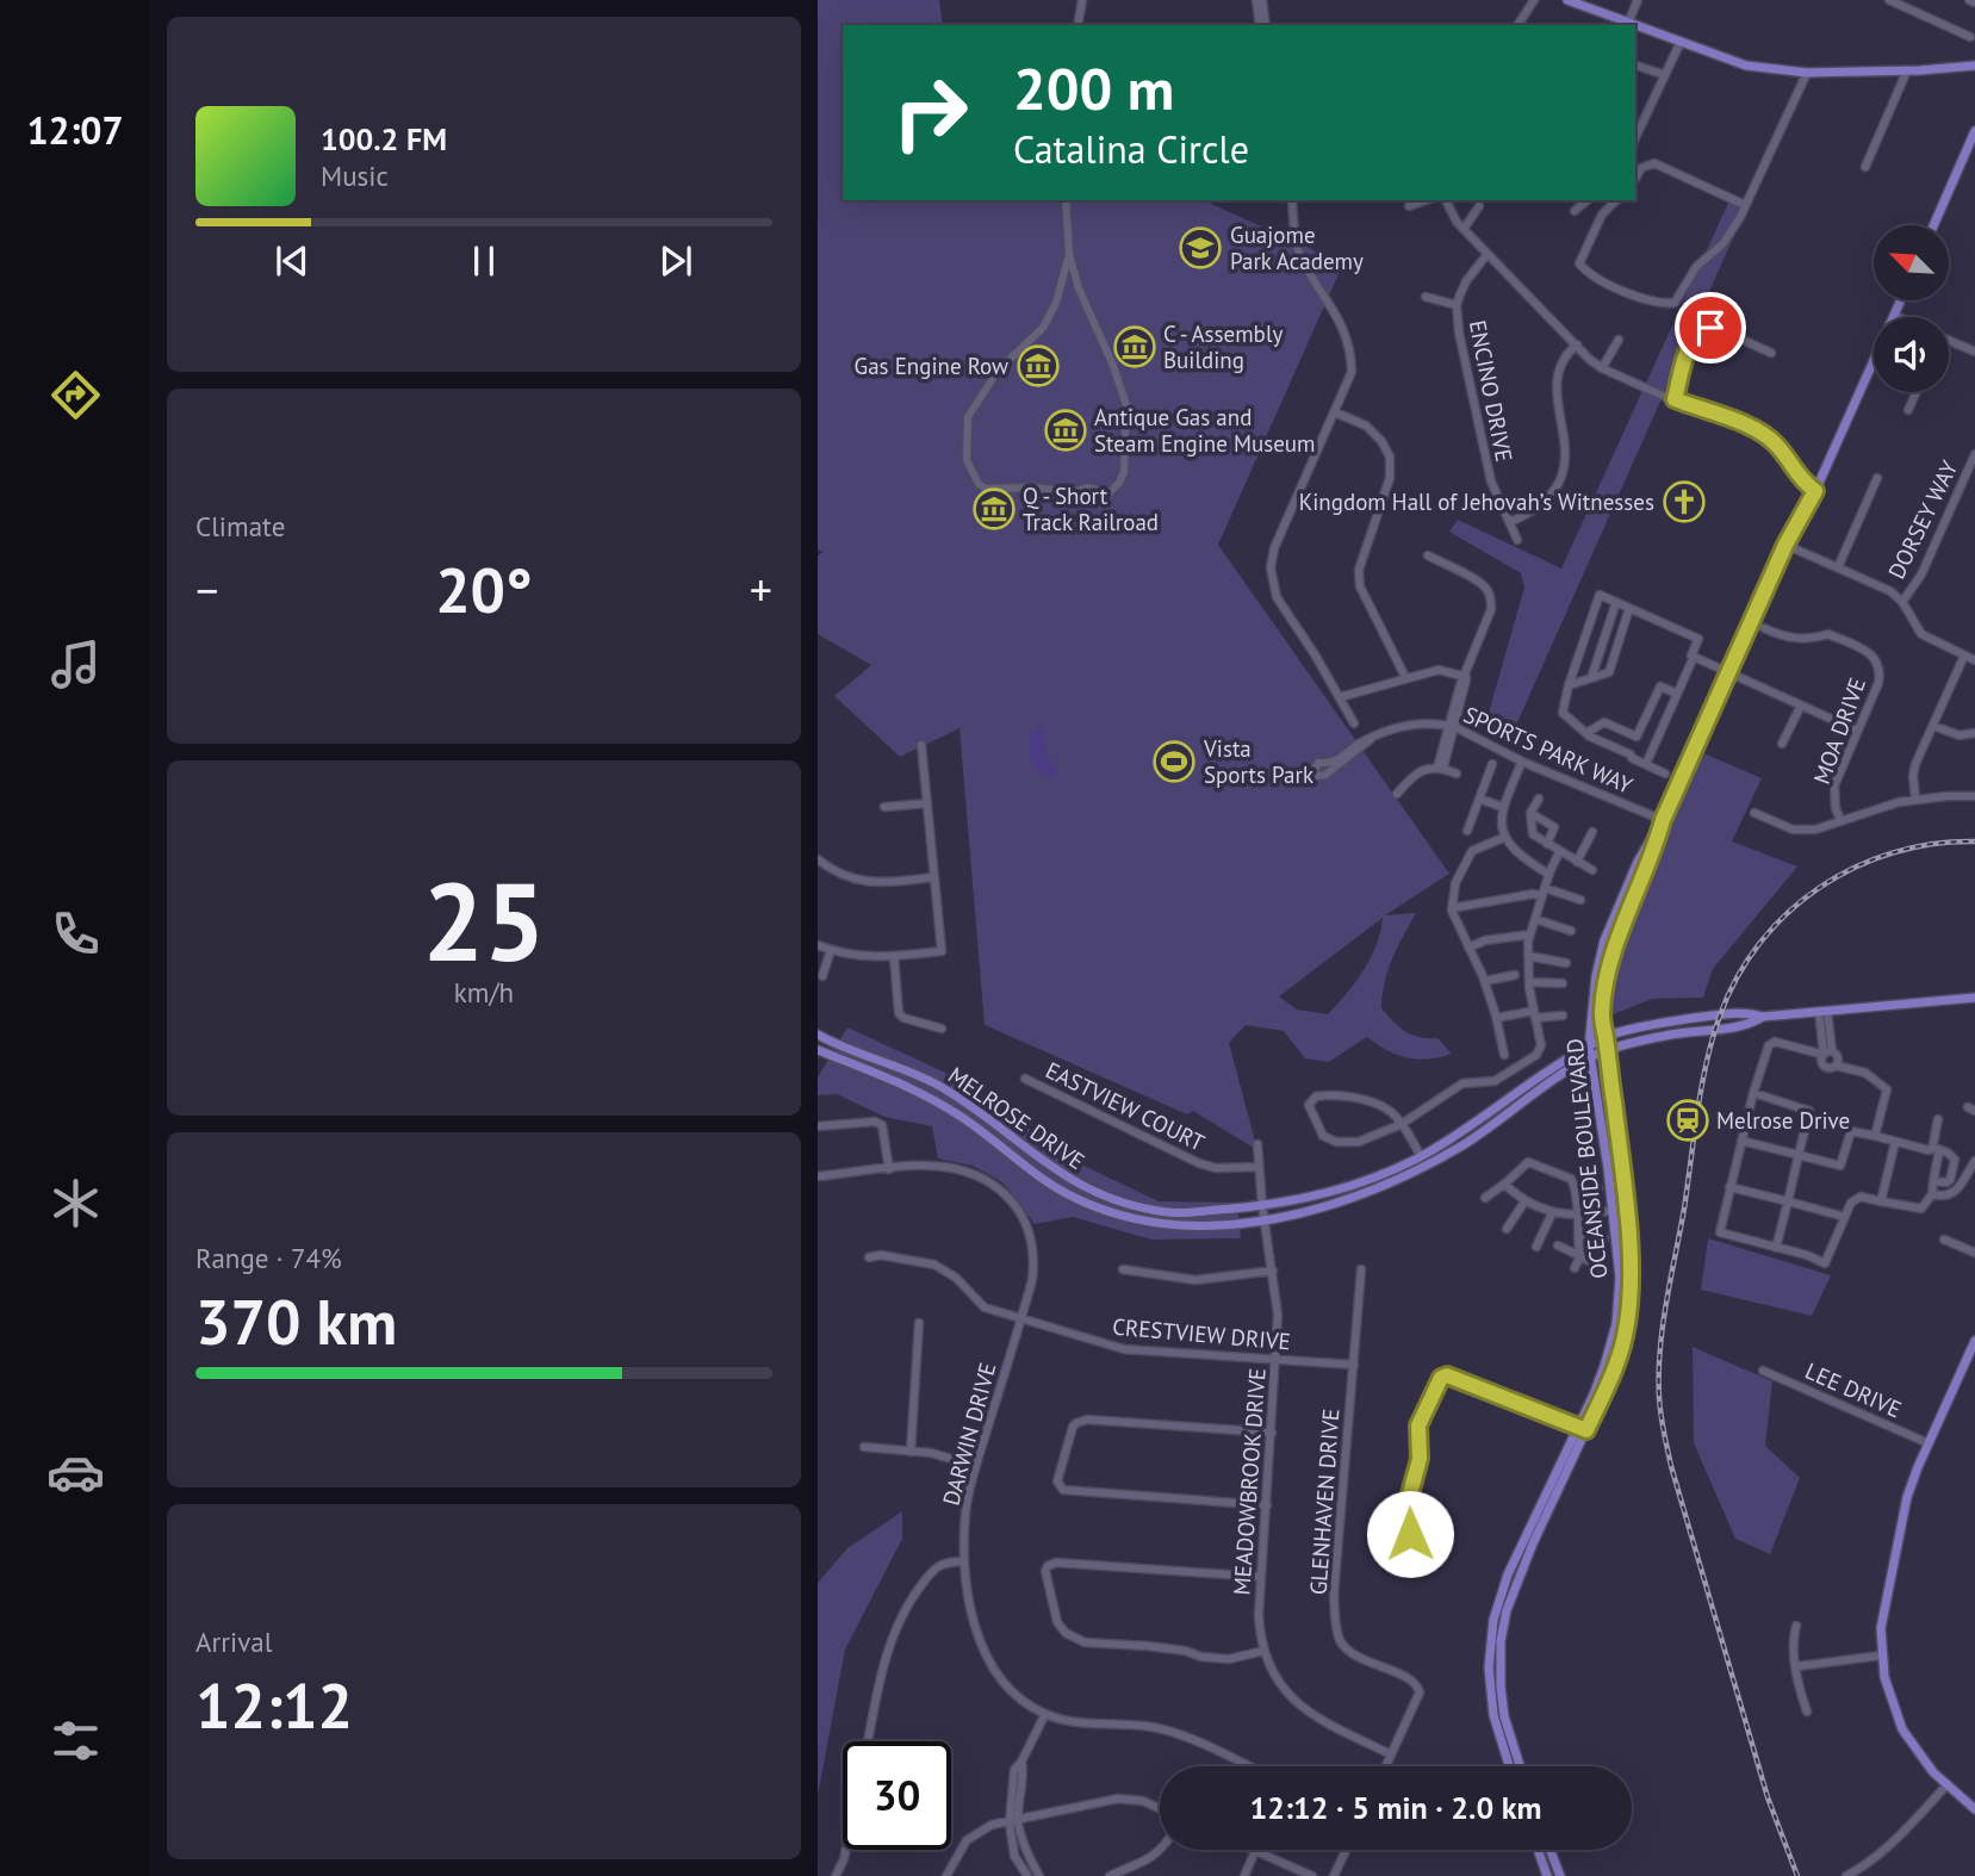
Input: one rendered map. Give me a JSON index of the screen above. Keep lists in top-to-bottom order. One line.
{"streets":{"main road":["MELROSE DRIVE","OCEANSIDE BOULEVARD"],"street":["ENCINO DRIVE","DORSEY WAY","MOA DRIVE","SPORTS PARK WAY","EASTVIEW COURT","CRESTVIEW DRIVE","LEE DRIVE","DARWIN DRIVE","MEADOWBROOK DRIVE","GLENHAVEN DRIVE"]},"crossings":[["SPORTS PARK WAY","OCEANSIDE BOULEVARD"],["EASTVIEW COURT","MEADOWBROOK DRIVE"],["MELROSE DRIVE","OCEANSIDE BOULEVARD"],["MELROSE DRIVE","MEADOWBROOK DRIVE"],["CRESTVIEW DRIVE","DARWIN DRIVE"],["CRESTVIEW DRIVE","MEADOWBROOK DRIVE"],["CRESTVIEW DRIVE","GLENHAVEN DRIVE"],["MEADOWBROOK DRIVE","GLENHAVEN DRIVE"]],"places":{"school or university":["Guajome Park Academy"],"museum":["C - Assembly Building","Gas Engine Row","Antique Gas and Steam Engine Museum","Q - Short Track Railroad"],"church":["Kingdom Hall of Jehovah’s Witnesses"],"sports":["Vista Sports Park"],"station":["Melrose Drive"]},"north":"top left","page":{"tabs":"12:07","turn":["200 m","Catalina Circle"],"song":["100.2 FM","Music"],"tile":["Climate",["25","km/h"],["Range · 74%","370 km"],["Arrival","12:12"]],"heat":["−","20°","+"],"limit":"30","trip":"12:12 · 5 min · 2.0 km"}}
